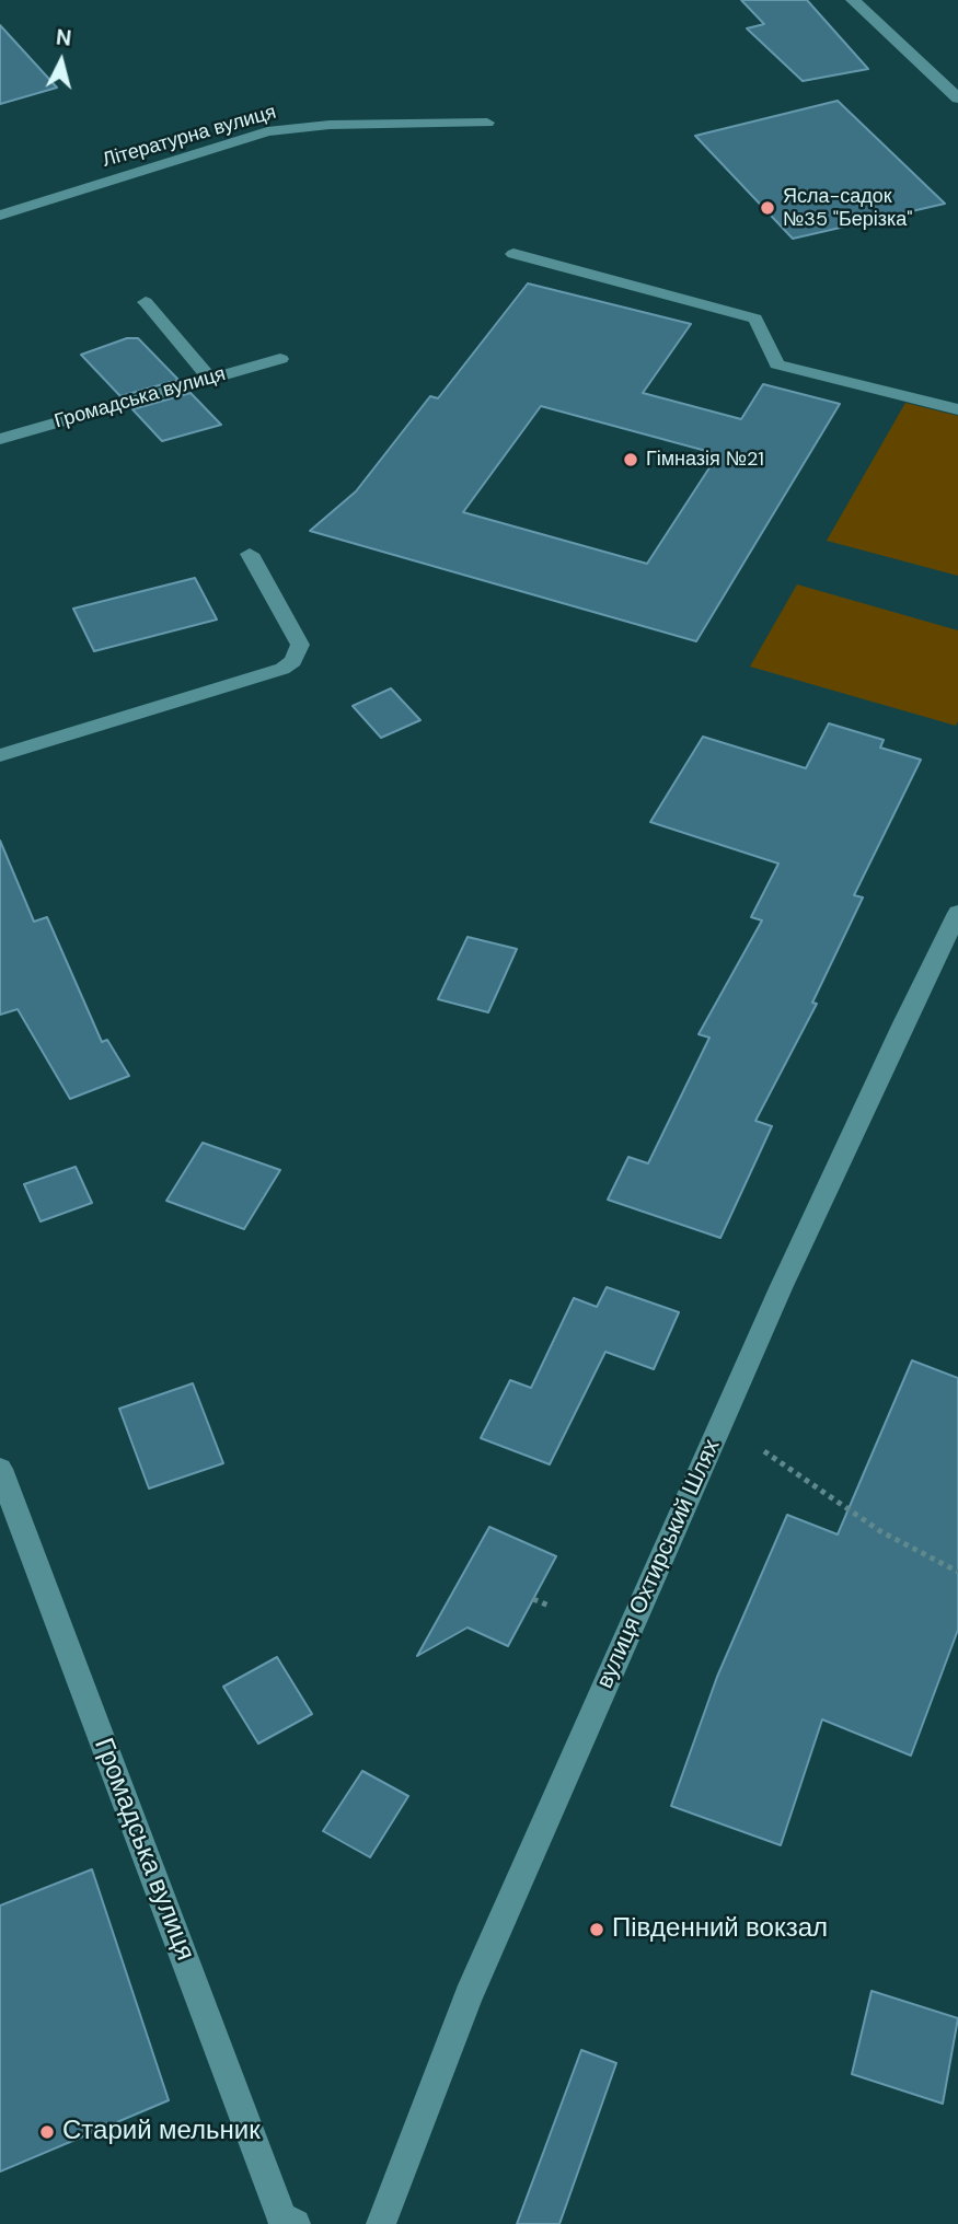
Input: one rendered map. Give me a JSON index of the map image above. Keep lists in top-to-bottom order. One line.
{"streets":{"street":["Літературна вулиця","Громадська вулиця","вулиця Охтирський Шлях"]},"places":["Ясла-садок №35 \"Берізка\"","Гімназія №21","Південний вокзал","Старий мельник"],"north":"top"}
